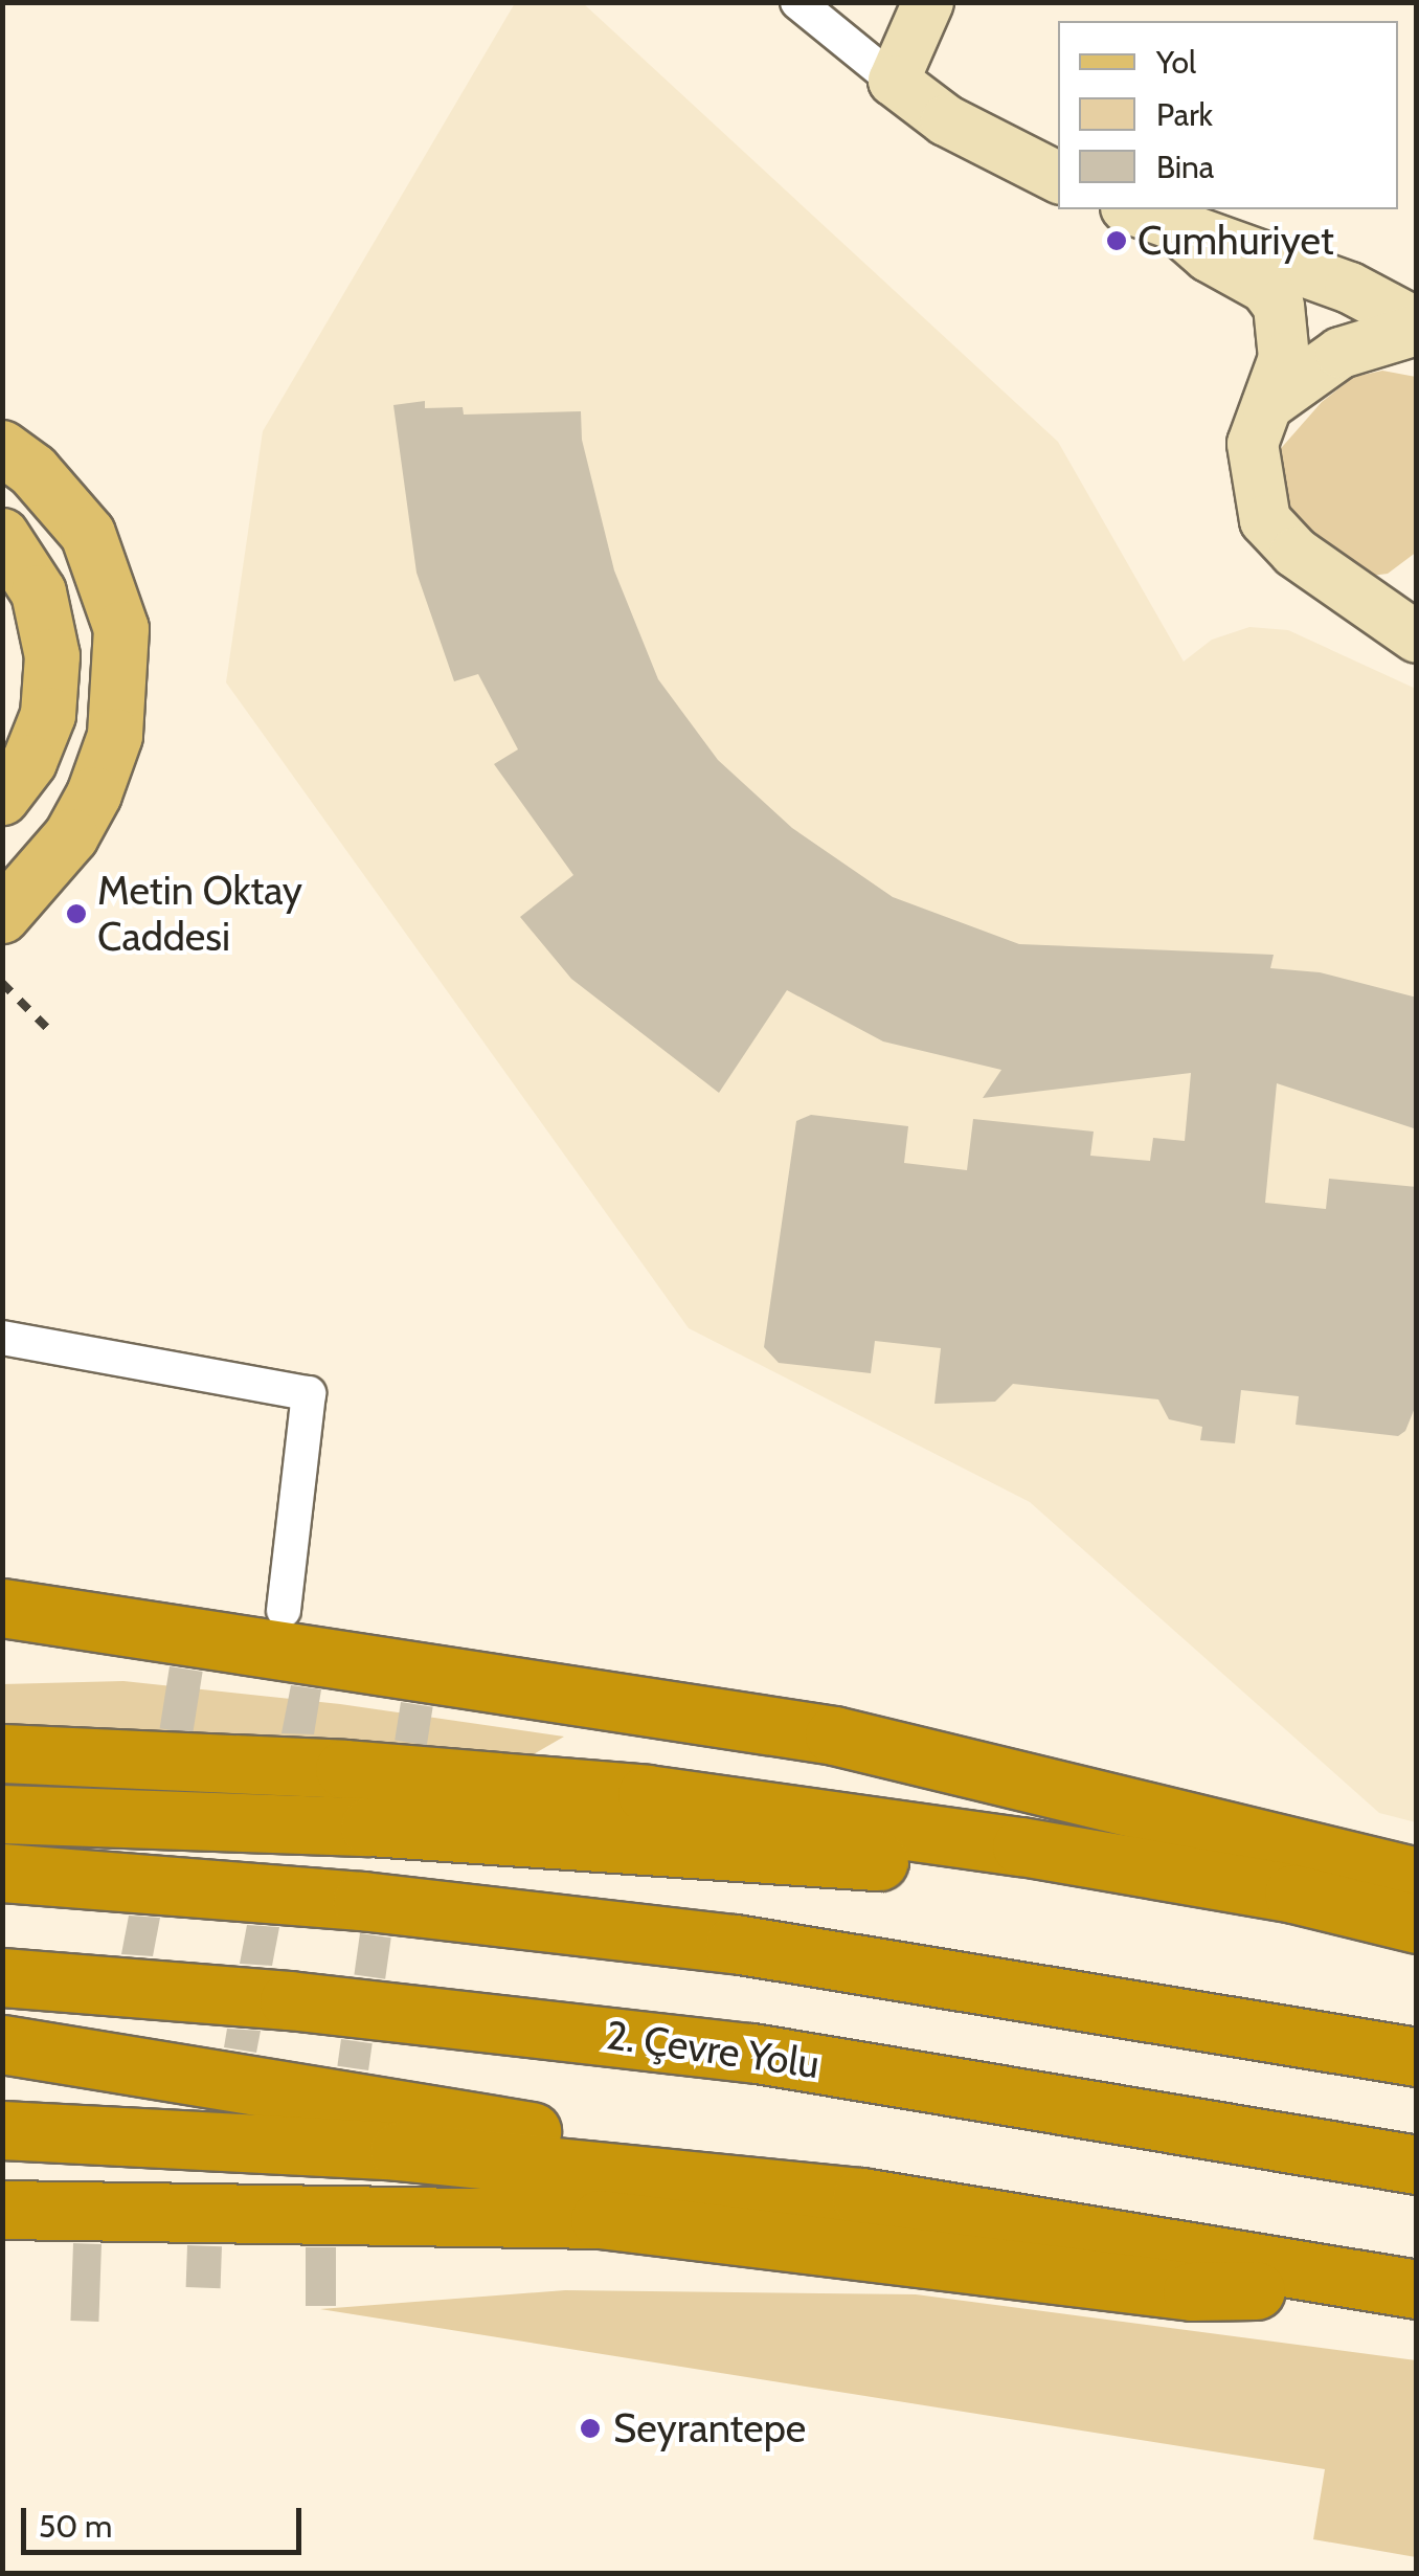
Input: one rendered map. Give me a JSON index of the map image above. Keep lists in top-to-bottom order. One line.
{"streets":{"highway":["2. Çevre Yolu"]},"places":["Cumhuriyet","Metin Oktay Caddesi","Seyrantepe"],"legend":["Yol","Park","Bina"],"scale_bar":"50 m"}
